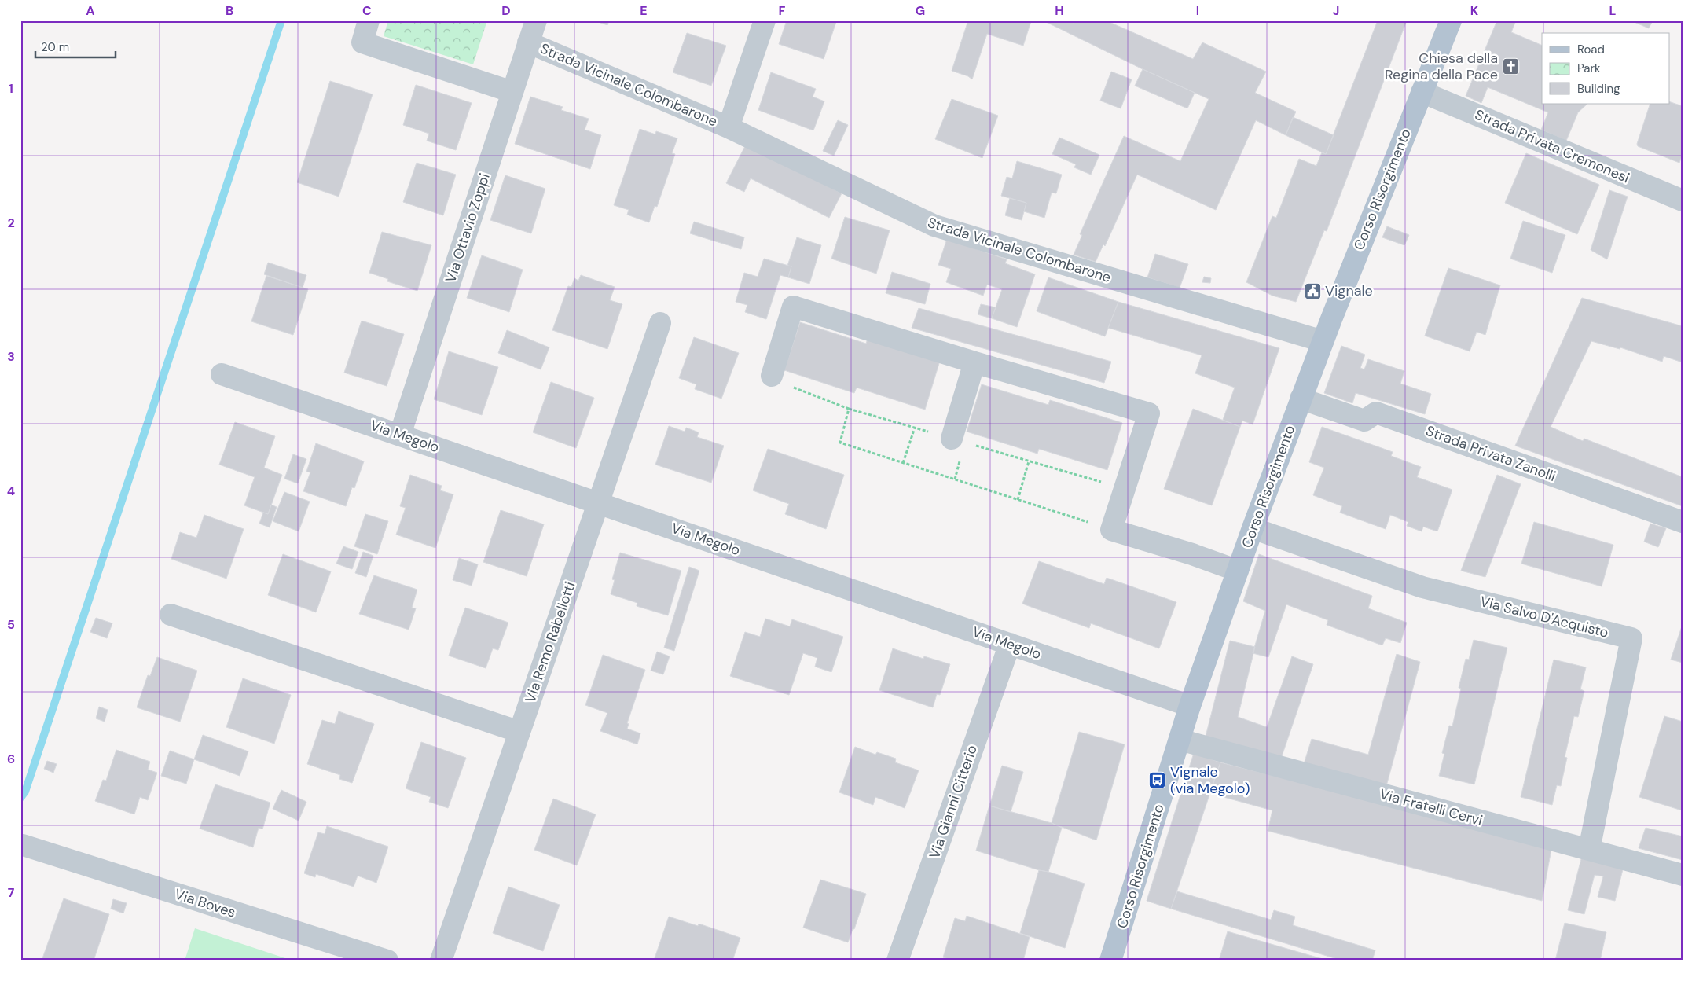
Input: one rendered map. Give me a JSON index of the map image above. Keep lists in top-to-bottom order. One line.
{"streets":{"main road":["Corso Risorgimento"],"street":["Strada Vicinale Colombarone","Strada Privata Cremonesi","Via Ottavio Zoppi","Via Megolo","Strada Privata Zanolli","Via Salvo D'Acquisto","Via Remo Rabellotti","Via Gianni Citterio","Via Fratelli Cervi","Via Boves"]},"crossings":[["Strada Vicinale Colombarone","Corso Risorgimento"],["Strada Vicinale Colombarone","Via Ottavio Zoppi"],["Strada Privata Cremonesi","Corso Risorgimento"],["Corso Risorgimento","Via Megolo"],["Corso Risorgimento","Strada Privata Zanolli"],["Corso Risorgimento","Via Salvo D'Acquisto"],["Corso Risorgimento","Via Fratelli Cervi"],["Via Ottavio Zoppi","Via Megolo"],["Via Megolo","Via Remo Rabellotti"],["Via Megolo","Via Gianni Citterio"],["Via Salvo D'Acquisto","Via Fratelli Cervi"]],"places":{"church":["Chiesa della Regina della Pace"],"public building":["Vignale"],"bus stop":["Vignale (via Megolo)"]},"legend":["Road","Park","Building"],"scale_bar":"20 m","grid":{"columns":["A","B","C","D","E","F","G","H","I","J","K","L"],"rows":["1","2","3","4","5","6","7"]}}
